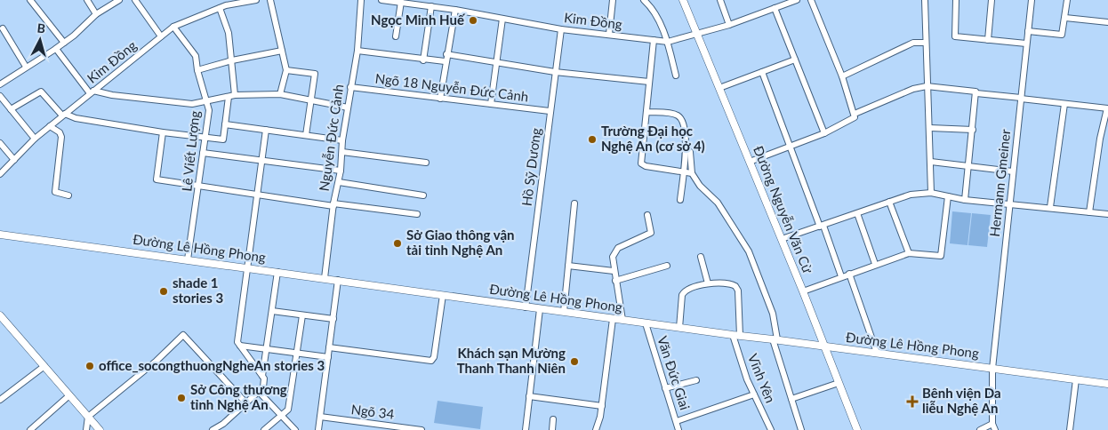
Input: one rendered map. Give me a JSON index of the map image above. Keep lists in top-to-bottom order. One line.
{"streets":{"main road":["Đường Nguyễn Văn Cừ","Đường Lê Hồng Phong"],"street":["Kim Đồng","Ngõ 18 Nguyễn Đức Cảnh","Nguyễn Đức Cảnh","Lê Viết Lượng","Hồ Sỹ Dương","Hermann Gmeiner","Văn Đức Giai","Vĩnh Yên","Ngõ 34"]},"crossings":[["Kim Đồng","Lê Viết Lượng"],["Kim Đồng","Hồ Sỹ Dương"],["Kim Đồng","Đường Nguyễn Văn Cừ"],["Ngõ 18 Nguyễn Đức Cảnh","Nguyễn Đức Cảnh"],["Ngõ 18 Nguyễn Đức Cảnh","Hồ Sỹ Dương"],["Nguyễn Đức Cảnh","Đường Lê Hồng Phong"],["Lê Viết Lượng","Đường Lê Hồng Phong"],["Hồ Sỹ Dương","Đường Lê Hồng Phong"],["Hermann Gmeiner","Đường Lê Hồng Phong"],["Đường Nguyễn Văn Cừ","Đường Lê Hồng Phong"],["Đường Lê Hồng Phong","Văn Đức Giai"],["Đường Lê Hồng Phong","Vĩnh Yên"]],"places":{"other":["Ngọc Minh Huế","Trường Đại học Nghệ An (cơ sở 4)","Sở Giao thông vận tải tỉnh Nghệ An","shade 1 stories 3","Khách sạn Mường Thanh Thanh Niên","office_socongthuongNgheAn stories 3","Sở Công thương tỉnh Nghệ An"],"health":["Bệnh viện Da liễu Nghệ An"]},"north":"top"}
